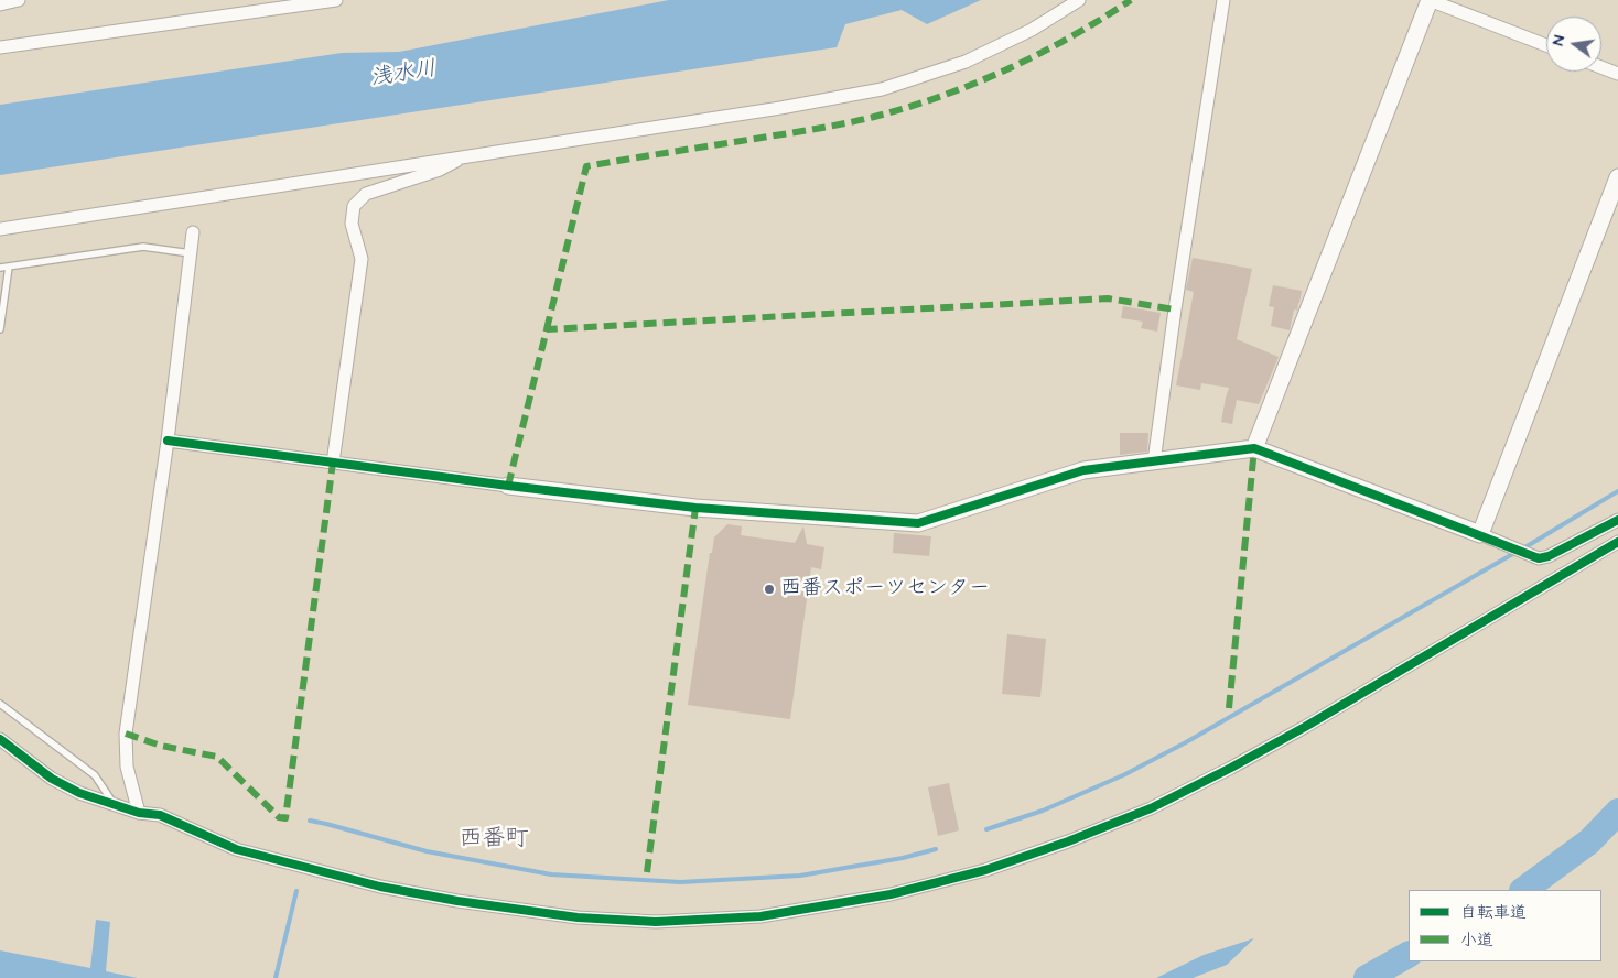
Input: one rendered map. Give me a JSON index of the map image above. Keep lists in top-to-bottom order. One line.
{"districts":["西番町"],"water":["浅水川"],"places":["西番スポーツセンター"],"legend":["自転車道","小道"],"north":"left"}
